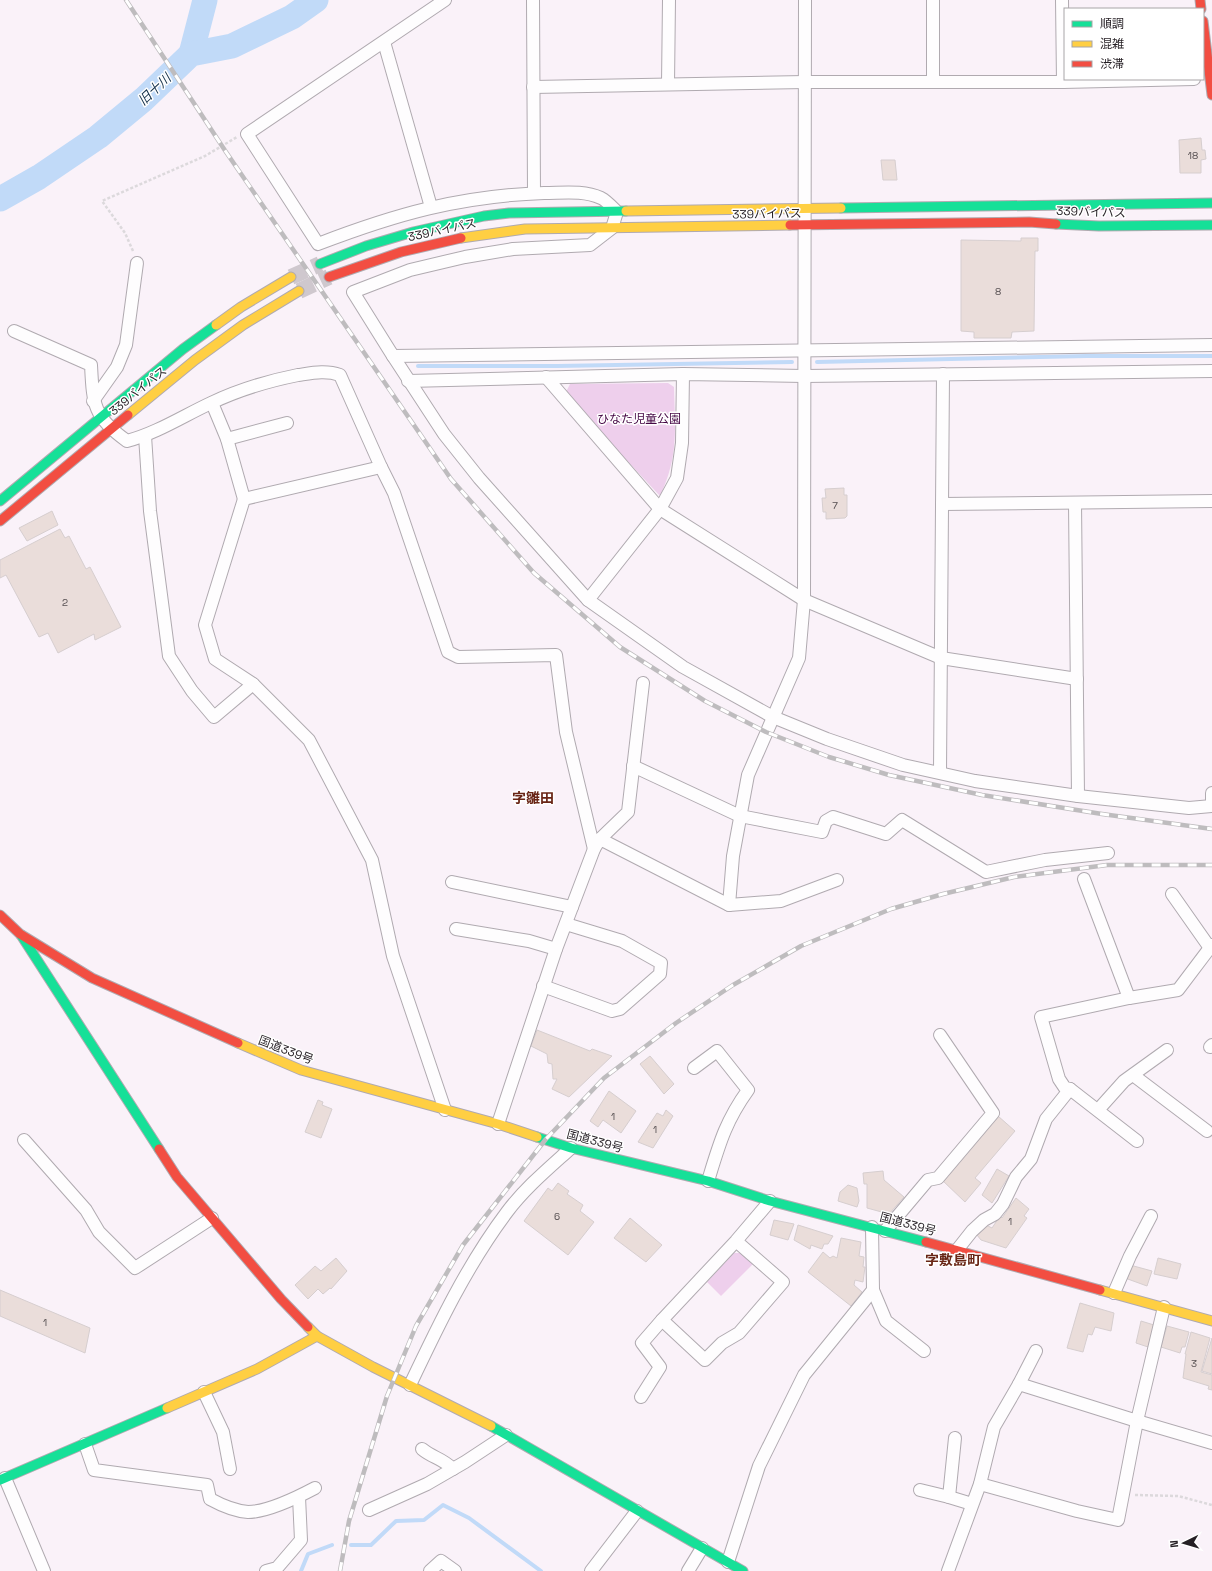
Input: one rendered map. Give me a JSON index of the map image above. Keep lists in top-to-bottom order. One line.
{"streets":{"main road":["339バイパス","国道339号"]},"districts":["字雛田","字敷島町"],"water":["旧十川"],"parks":["ひなた児童公園"],"house_numbers":["18","8","7","2","1","1","6","1","1","3"],"legend":["順調","混雑","渋滞"],"north":"left"}
